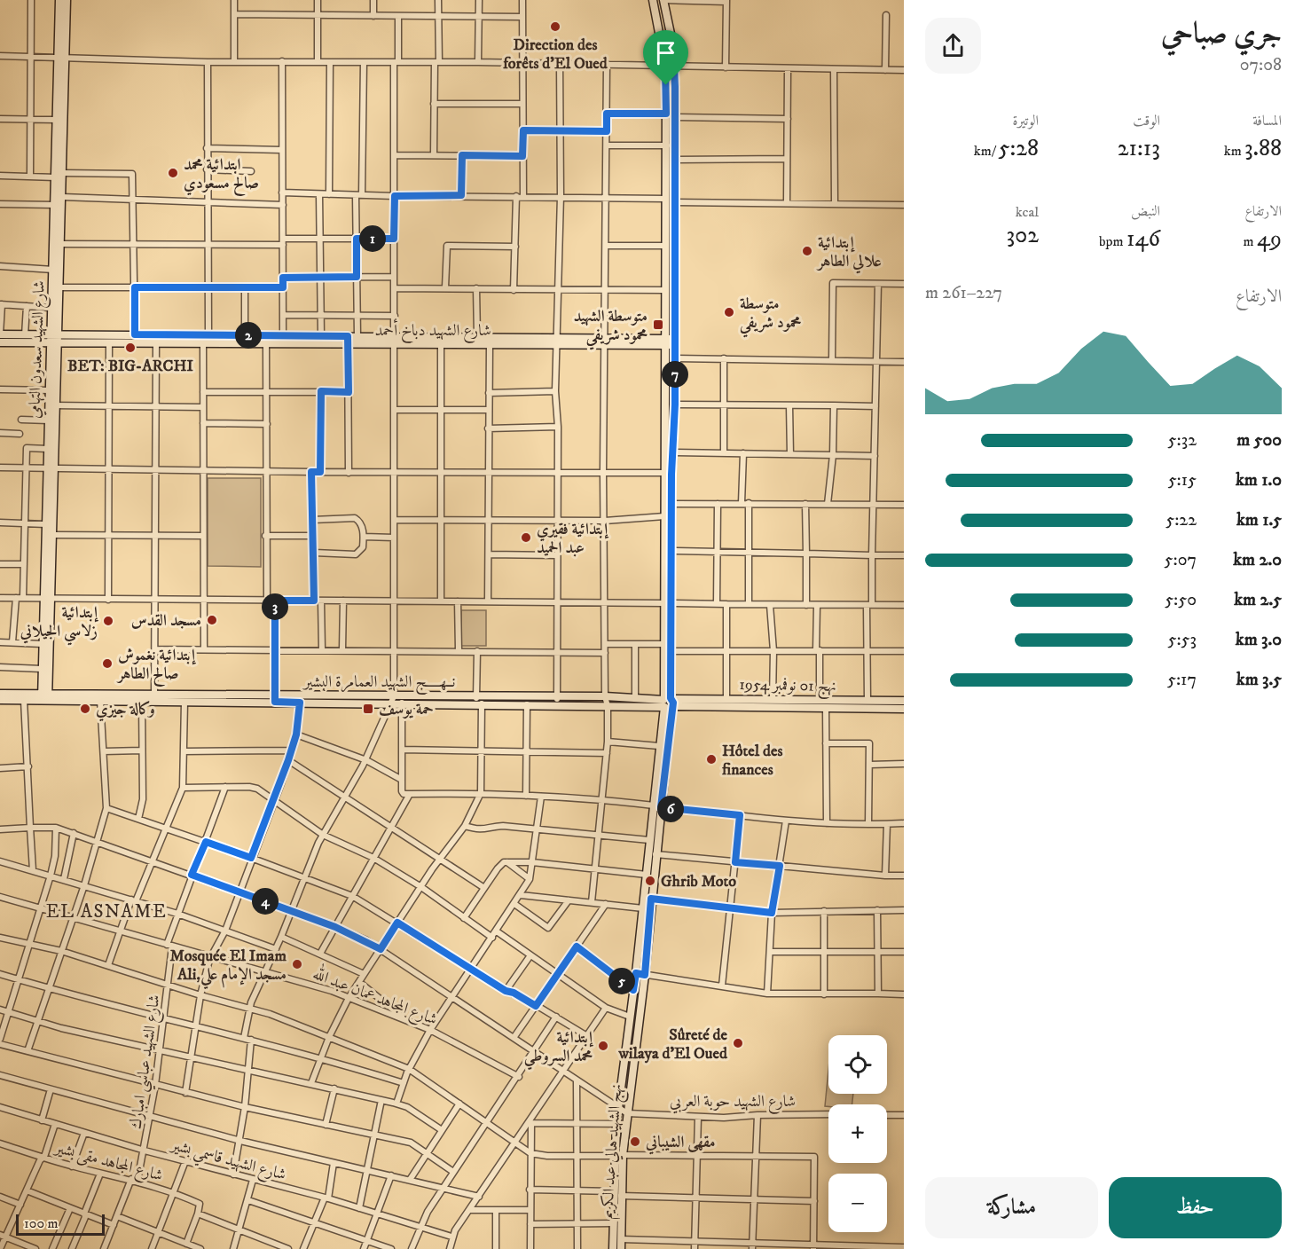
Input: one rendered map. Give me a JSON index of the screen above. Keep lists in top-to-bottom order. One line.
{"streets":{"main road":["شارع الشهيد دباخ أحمد","شارع الشهيد سعدون التهامي","نــهـــــج الشهيد العمامرة البشير","نهج 01 نوفمبر 1954","نهج الشهيد هالي عبد الكريم"],"street":["شارع المجاهد عمان عبد الله","شارع الشهيد عباسي امبارك","شارع الشهيد حوبة العربي","شارع الشهيد قاسمي بشير","شارع المجاهد مقى بشير"]},"crossings":[["شارع الشهيد دباخ أحمد","شارع الشهيد سعدون التهامي"],["شارع الشهيد سعدون التهامي","نــهـــــج الشهيد العمامرة البشير"],["نــهـــــج الشهيد العمامرة البشير","نهج 01 نوفمبر 1954"],["نــهـــــج الشهيد العمامرة البشير","نهج الشهيد هالي عبد الكريم"],["نهج 01 نوفمبر 1954","نهج الشهيد هالي عبد الكريم"],["شارع المجاهد عمان عبد الله","شارع الشهيد عباسي امبارك"],["شارع الشهيد عباسي امبارك","شارع الشهيد قاسمي بشير"],["شارع الشهيد عباسي امبارك","شارع المجاهد مقى بشير"],["شارع الشهيد حوبة العربي","نهج الشهيد هالي عبد الكريم"]],"districts":["EL ASNAME"],"places":{"other":["Direction des forêts d'El Oued","ابتدائية محمد صالح مسعودي","إبتدائية علالي الطاهر","متوسطة محمود شريفي","BET: BIG-ARCHI","إبتدائية فقيري عبد الحميد","مسجد القدس","إبتدائية زلاسي الجيلاني","إبتدائية نغموش صالح الطاهر","وكالة جيزي","Hôtel des finances","Ghrib Moto","Mosquée El Imam Ali,مسجد الإمام علي","Sûreté de wilaya d'El Oued","إبتدائية محمد السروطي","مقهى الشيباني"],"transit":["متوسطة الشهيد محمود شريفي","حمة يوسف"]},"scale_bar":"100 m","page":{"heading":["جري صباحي","07:08"],"stats":[["المسافة","3.88 km"],["الوقت","21:13"],["الوتيرة","5:28 /km"],["الارتفاع","49 m"],["النبض","146 bpm"],["kcal","302"]],"pins":["1","2","7","3","6","4","5"],"chart":["الارتفاع","227–261 m"],"list":[{"name":"500 m","note":"5:32"},{"name":"1.0 km","note":"5:15"},{"name":"1.5 km","note":"5:22"},{"name":"2.0 km","note":"5:07"},{"name":"2.5 km","note":"5:50"},{"name":"3.0 km","note":"5:53"},{"name":"3.5 km","note":"5:17"}],"map_buttons":["+","−"],"buttons":["حفظ","مشاركة"],"scale":"100 m"}}
